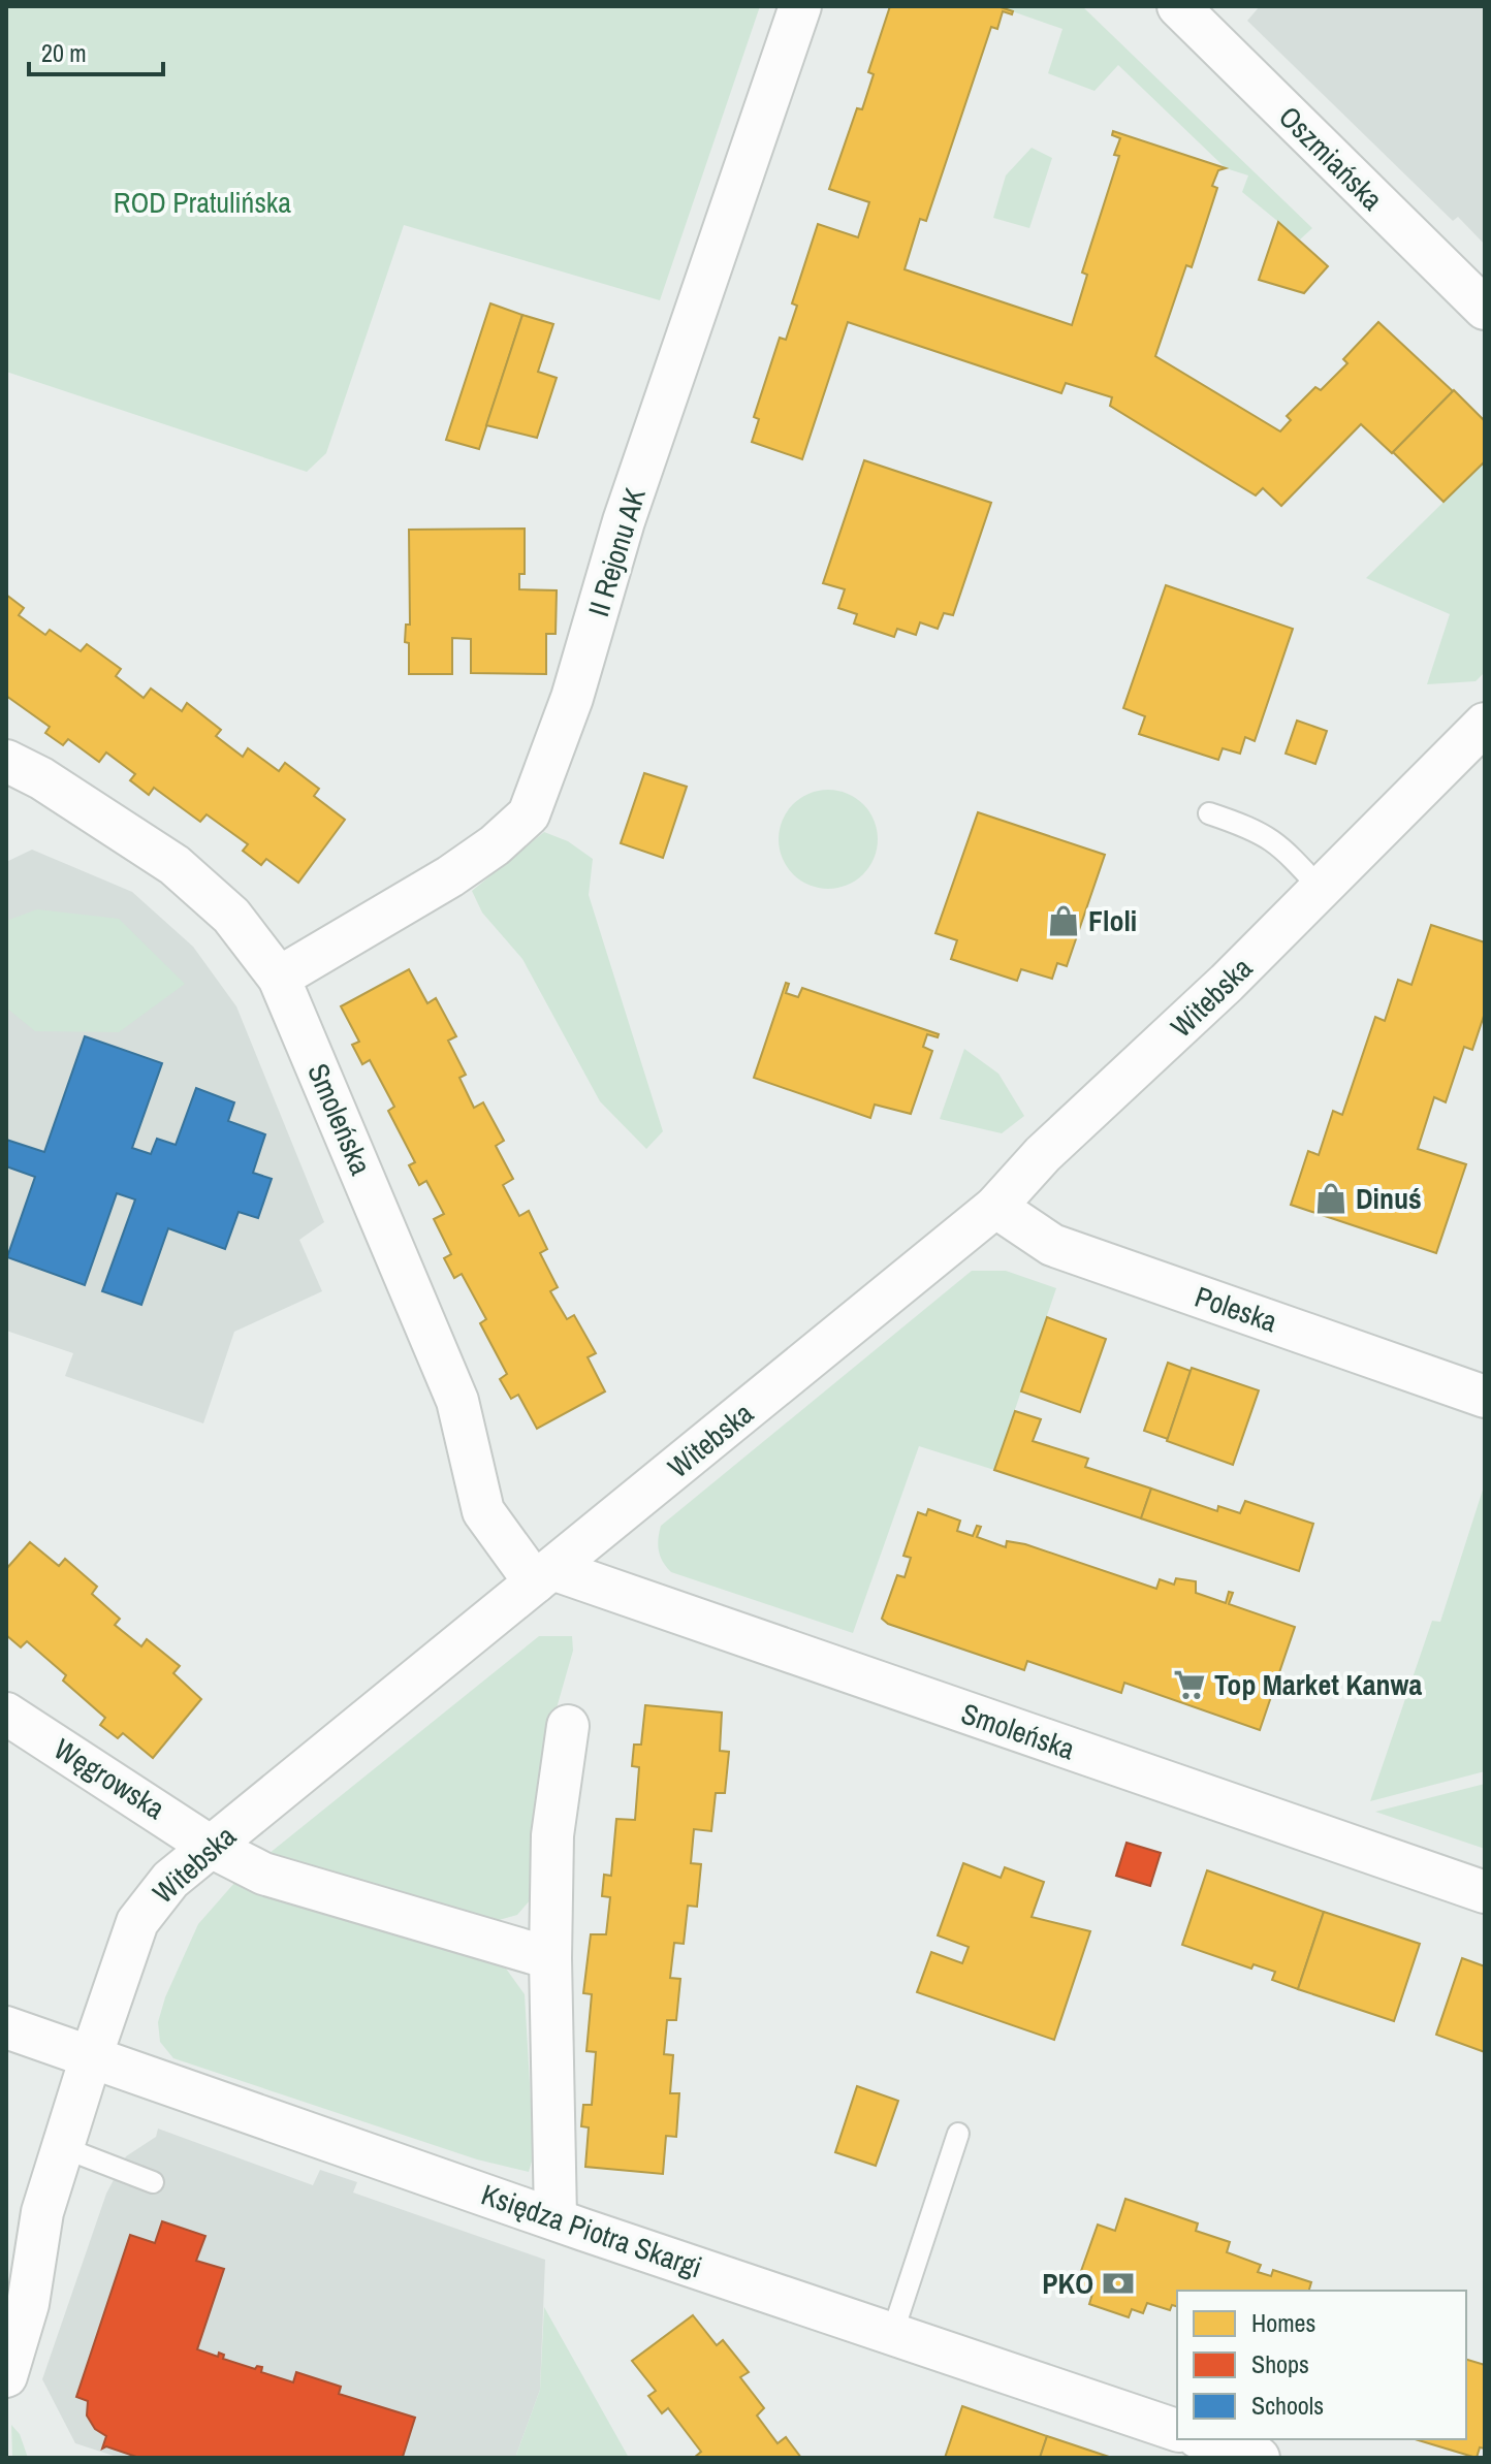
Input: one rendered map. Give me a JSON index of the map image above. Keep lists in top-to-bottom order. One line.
{"streets":{"street":["Oszmiańska","II Rejonu AK","Witebska","Smoleńska","Poleska","Węgrowska","Księdza Piotra Skargi"]},"crossings":[["II Rejonu AK","Smoleńska"],["Witebska","Smoleńska"],["Witebska","Poleska"],["Witebska","Węgrowska"],["Witebska","Księdza Piotra Skargi"]],"parks":["ROD Pratulińska"],"places":{"shop":["Floli","Dinuś"],"supermarket":["Top Market Kanwa"],"bank":["PKO"]},"legend":["Homes","Shops","Schools"],"scale_bar":"20 m"}
